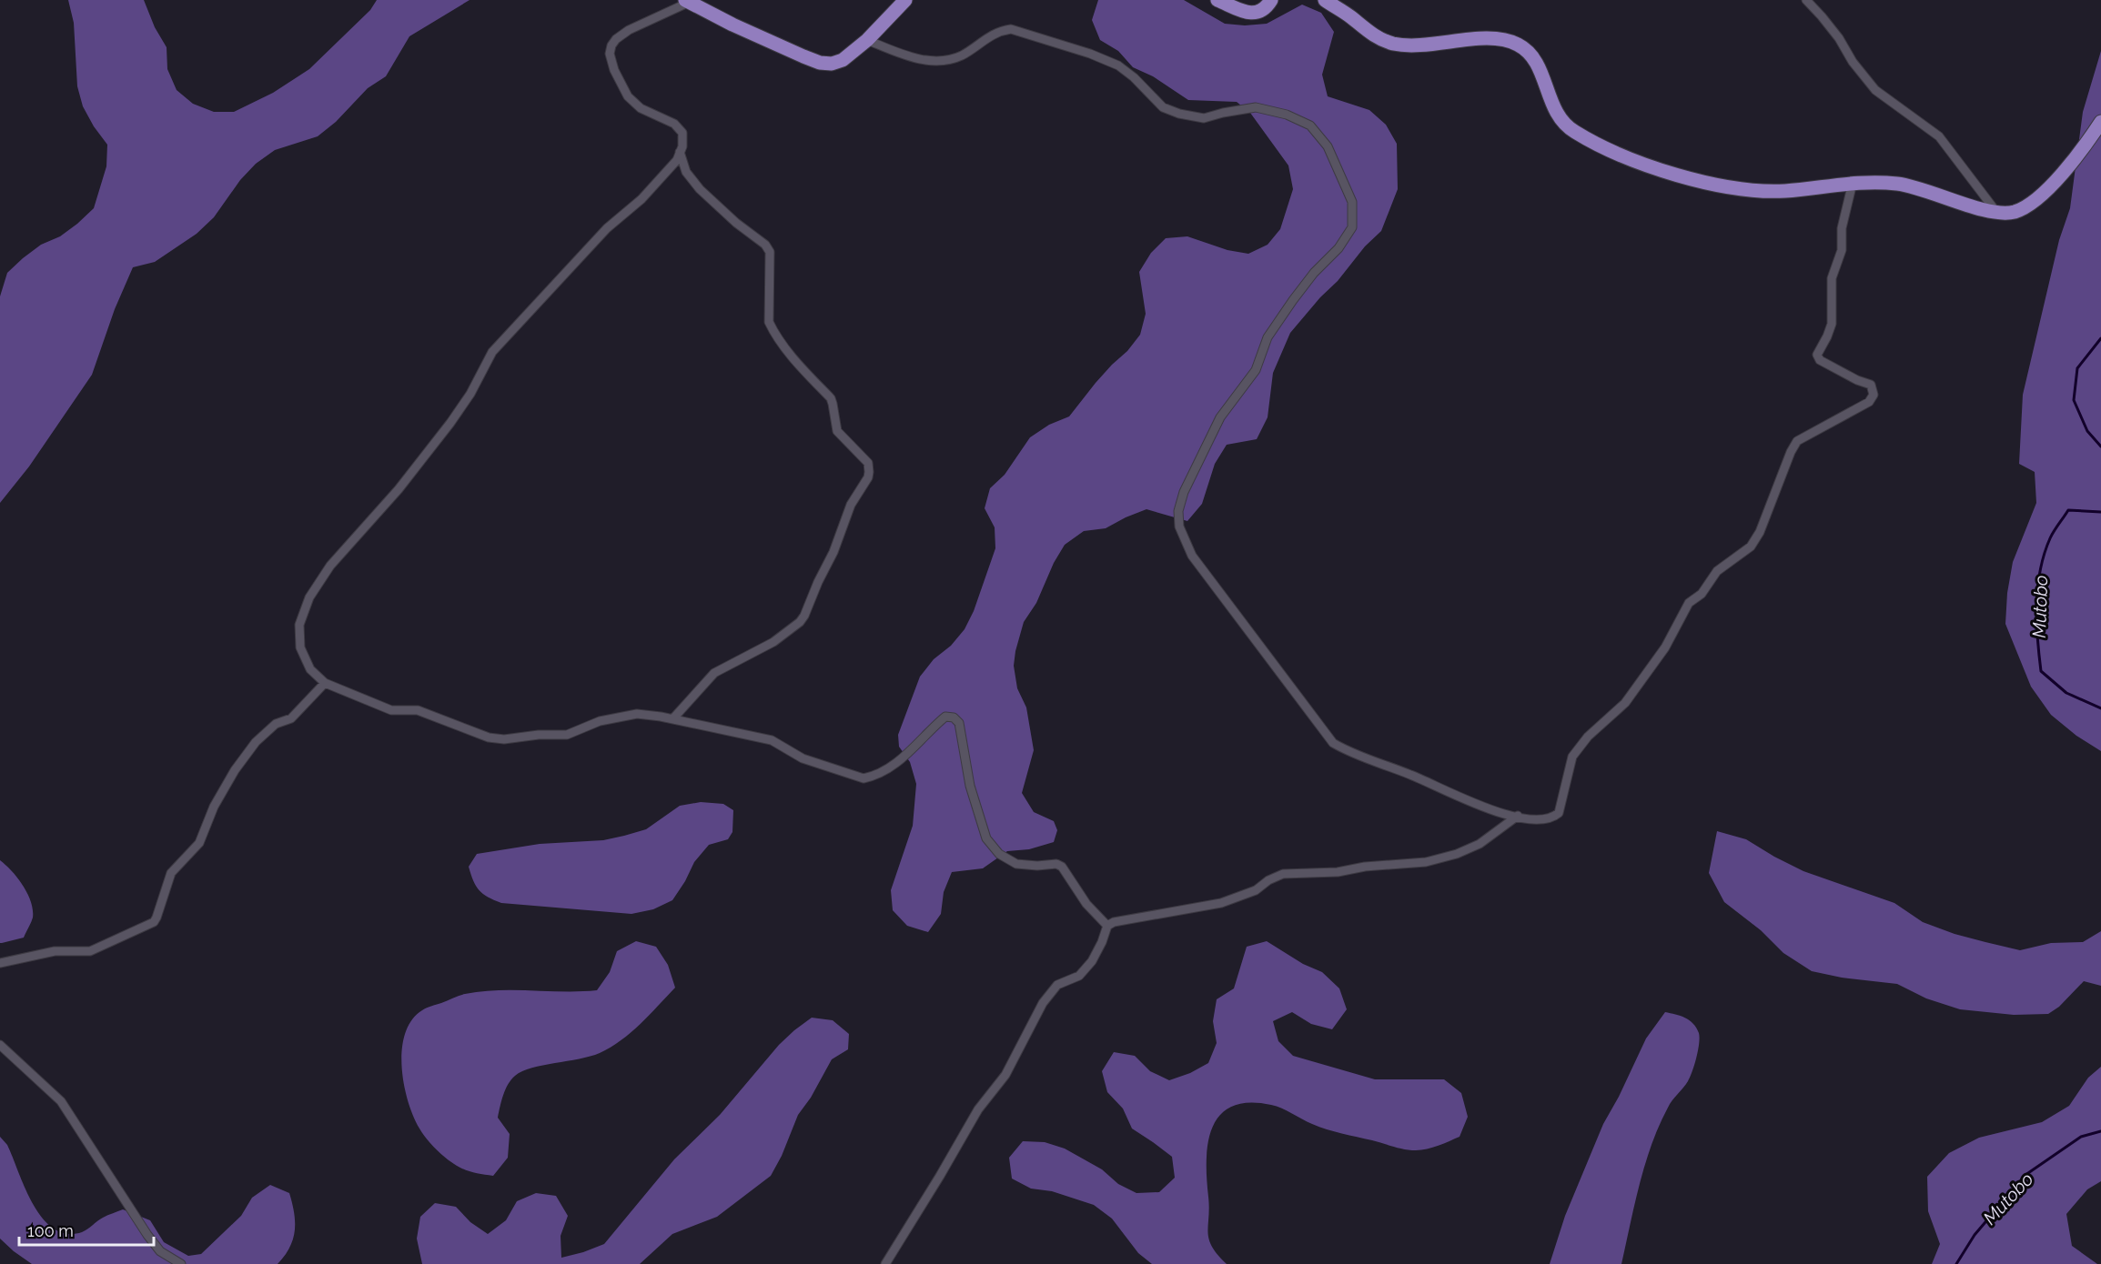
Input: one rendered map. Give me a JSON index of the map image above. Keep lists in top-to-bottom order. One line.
{"water":["Mutobo"],"scale_bar":"100 m"}
